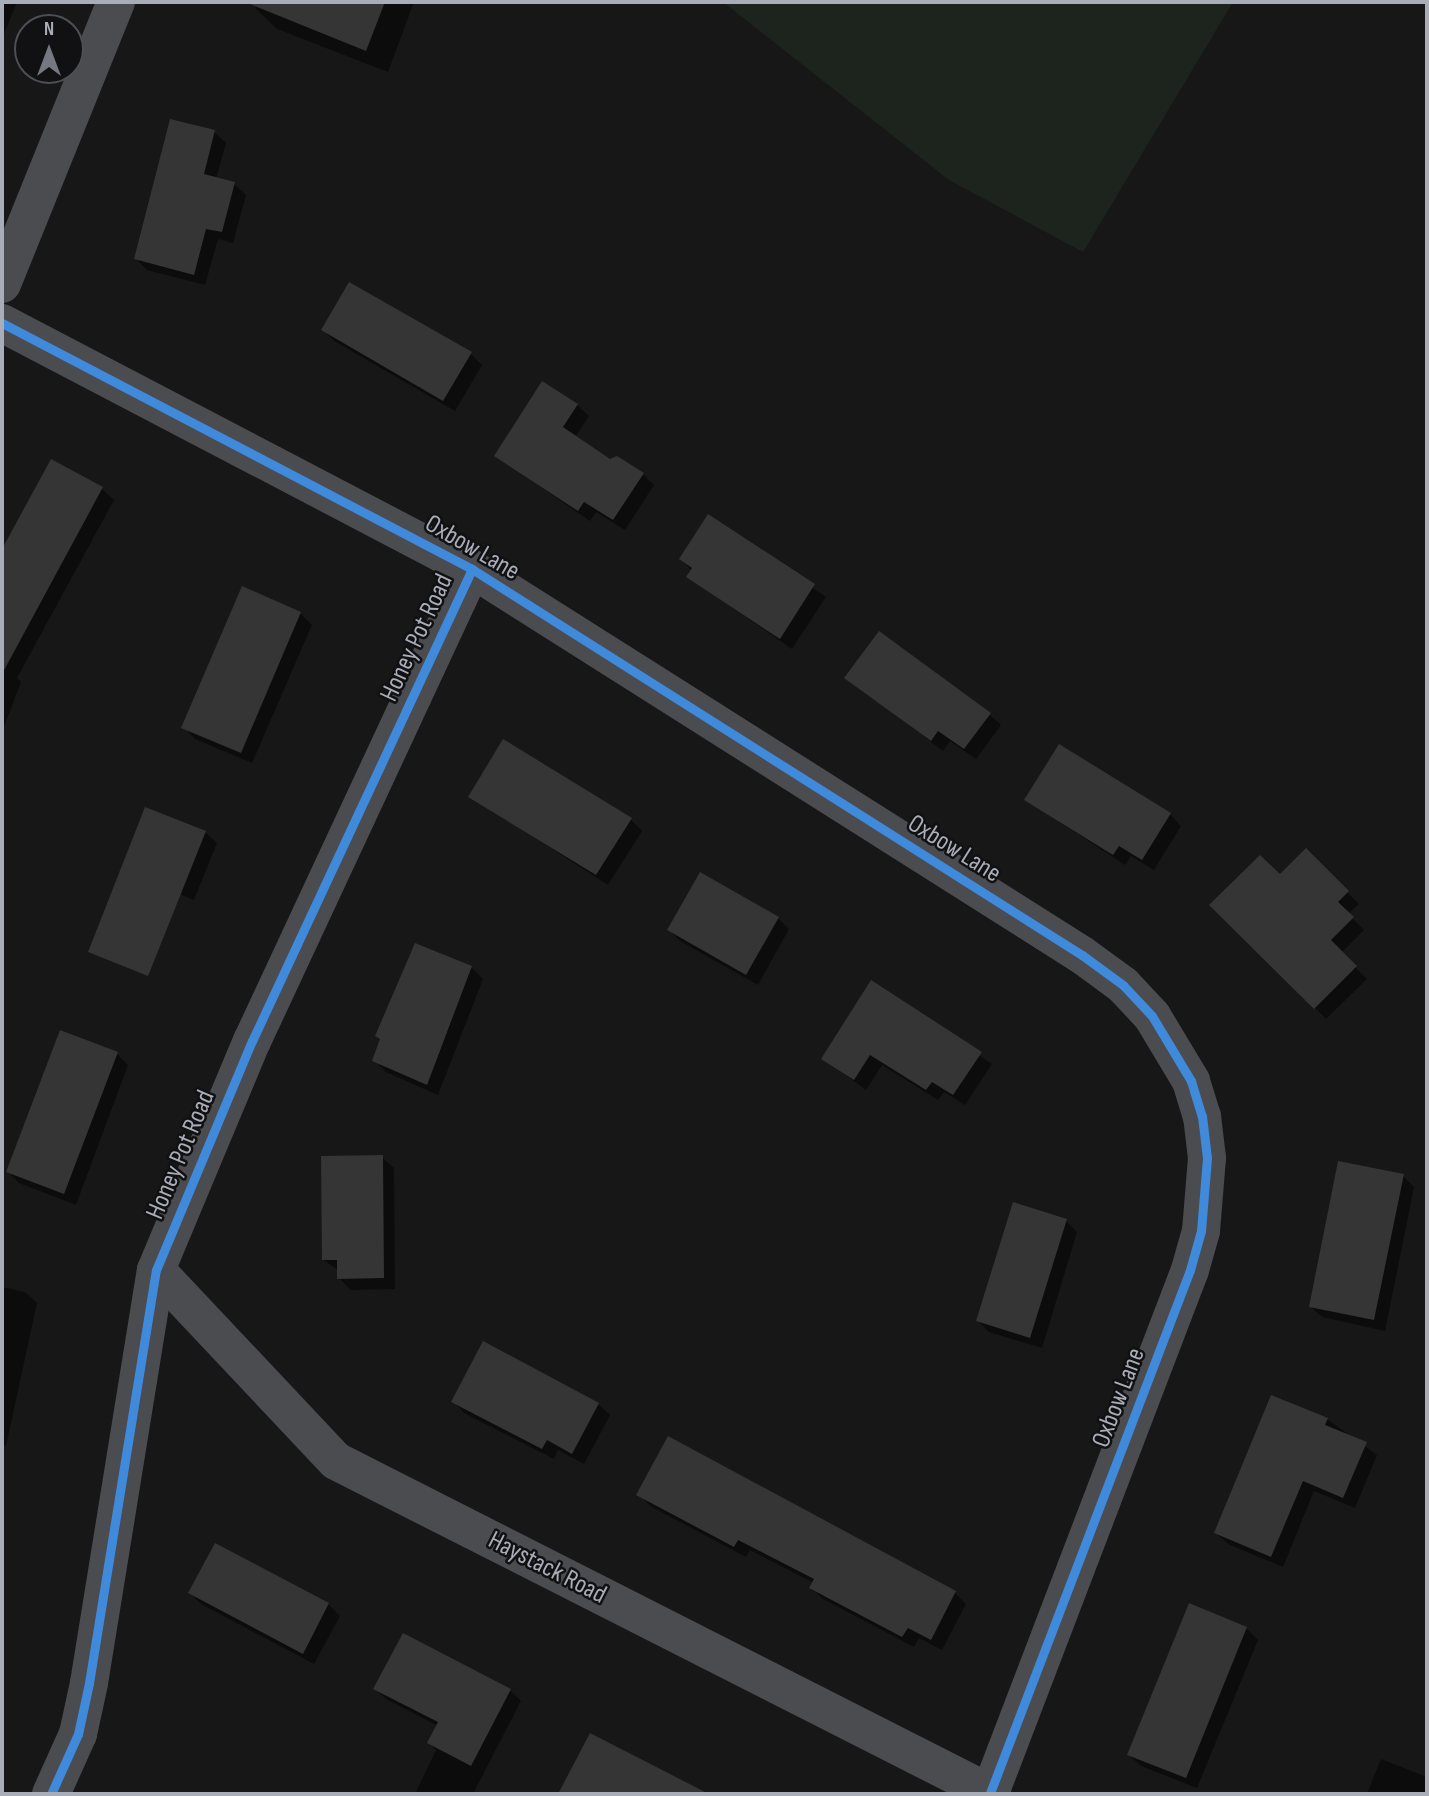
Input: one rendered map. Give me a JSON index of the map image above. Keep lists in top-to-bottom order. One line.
{"streets":{"street":["Oxbow Lane","Honey Pot Road","Haystack Road"]},"crossings":[["Oxbow Lane","Honey Pot Road"],["Oxbow Lane","Haystack Road"],["Honey Pot Road","Haystack Road"]],"north":"top"}
